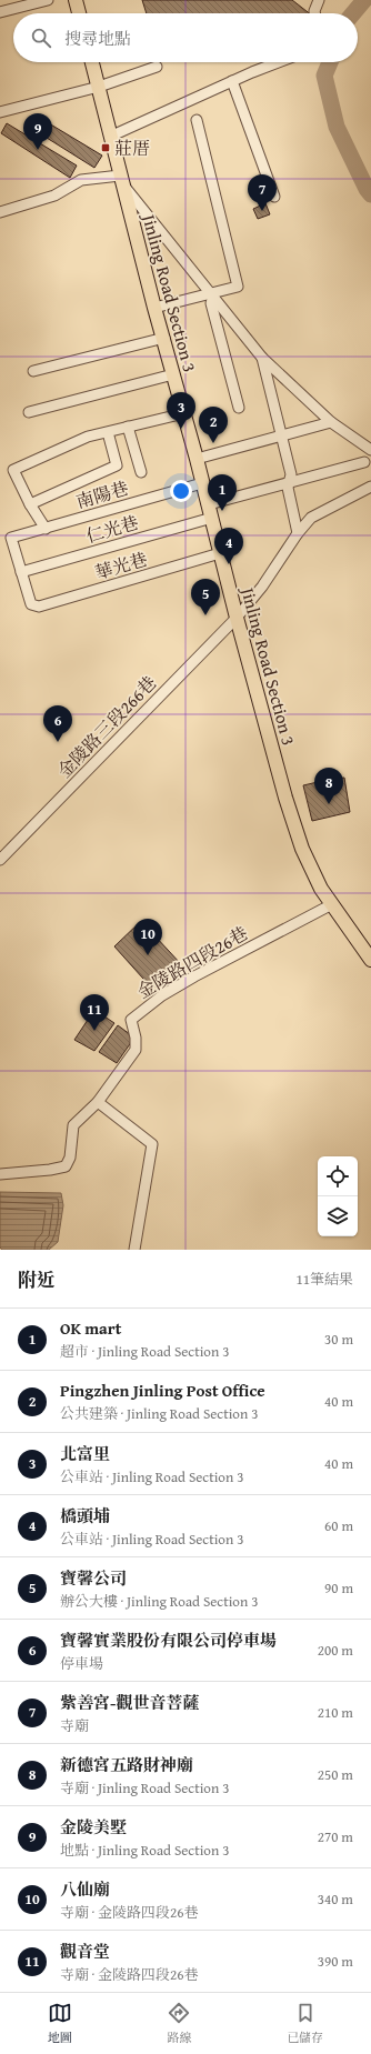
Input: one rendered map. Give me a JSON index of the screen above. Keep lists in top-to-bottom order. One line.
{"streets":{"main road":["Jinling Road Section 3"],"street":["南陽巷","仁光巷","華光巷","金陵路三段266巷","金陵路四段26巷"]},"crossings":[["Jinling Road Section 3","南陽巷"],["Jinling Road Section 3","仁光巷"],["Jinling Road Section 3","華光巷"],["Jinling Road Section 3","金陵路三段266巷"],["Jinling Road Section 3","金陵路四段26巷"],["南陽巷","仁光巷"],["南陽巷","華光巷"],["仁光巷","華光巷"]],"places":{"transit":["莊厝"]},"page":{"search":"搜尋地點","pins":["9","7","3","2","1","4","5","6","8","10","11"],"heading":["附近","11筆結果"],"list":[{"mark":"1","name":"OK mart","note":"超市 · Jinling Road Section 3","value":"30 m"},{"mark":"2","name":"Pingzhen Jinling Post Office","note":"公共建築 · Jinling Road Section 3","value":"40 m"},{"mark":"3","name":"北富里","note":"公車站 · Jinling Road Section 3","value":"40 m"},{"mark":"4","name":"橋頭埔","note":"公車站 · Jinling Road Section 3","value":"60 m"},{"mark":"5","name":"寶馨公司","note":"辦公大樓 · Jinling Road Section 3","value":"90 m"},{"mark":"6","name":"寶馨實業股份有限公司停車場","note":"停車場","value":"200 m"},{"mark":"7","name":"紫善宮-觀世音菩薩","note":"寺廟","value":"210 m"},{"mark":"8","name":"新德宮五路財神廟","note":"寺廟 · Jinling Road Section 3","value":"250 m"},{"mark":"9","name":"金陵美墅","note":"地點 · Jinling Road Section 3","value":"270 m"},{"mark":"10","name":"八仙廟","note":"寺廟 · 金陵路四段26巷","value":"340 m"},{"mark":"11","name":"觀音堂","note":"寺廟 · 金陵路四段26巷","value":"390 m"}],"nav":["地圖","路線","已儲存"]}}
